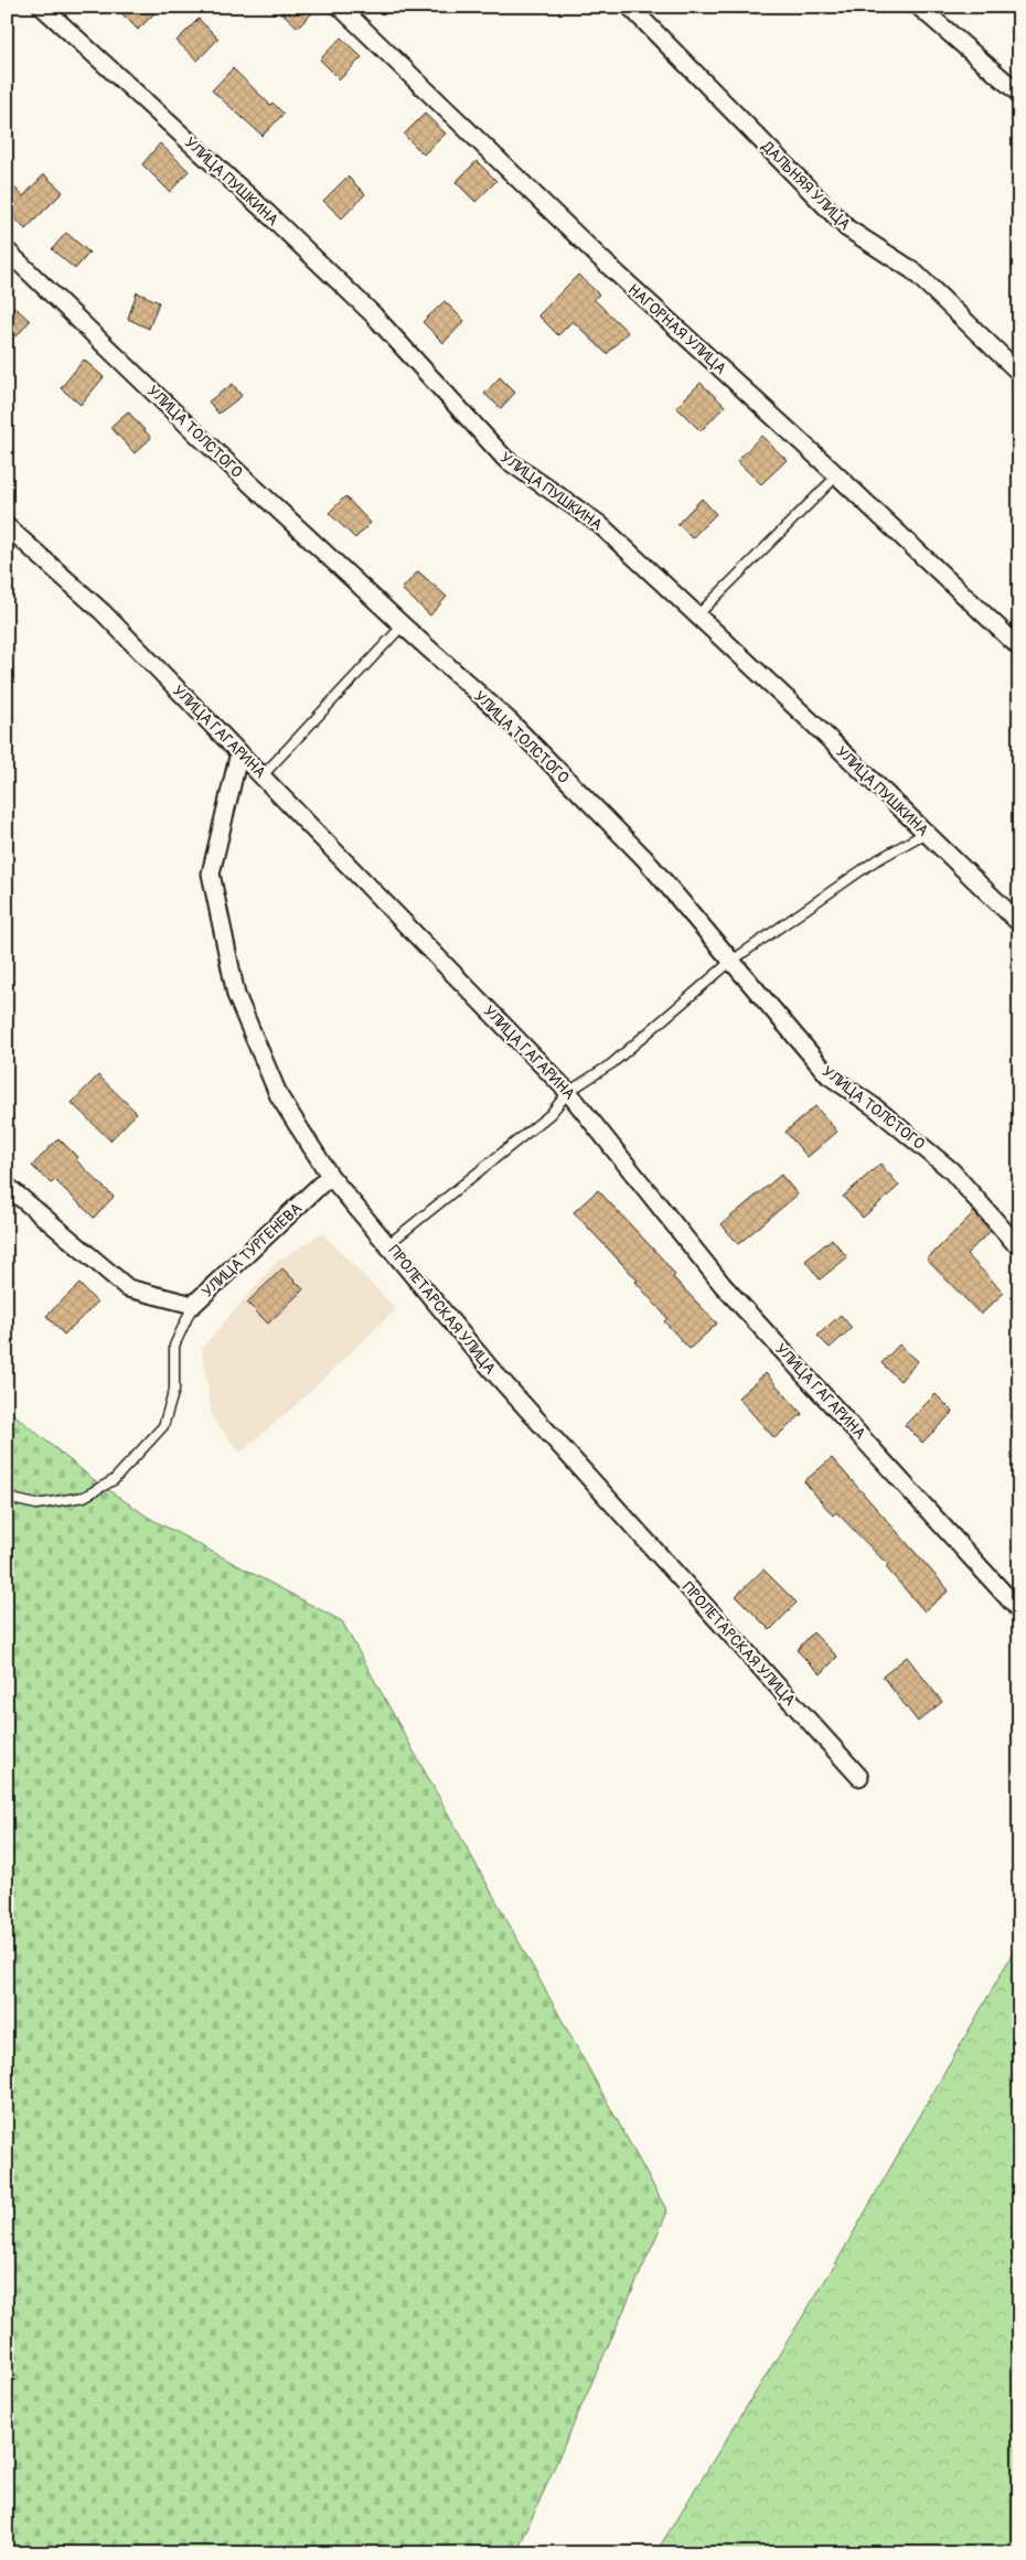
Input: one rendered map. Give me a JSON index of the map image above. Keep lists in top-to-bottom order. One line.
{"streets":{"street":["УЛИЦА ПУШКИНА","ДАЛЬНЯЯ УЛИЦА","НАГОРНАЯ УЛИЦА","УЛИЦА ТОЛСТОГО","УЛИЦА ГАГАРИНА","УЛИЦА ТУРГЕНЕВА","ПРОЛЕТАРСКАЯ УЛИЦА"]},"crossings":[["УЛИЦА ГАГАРИНА","ПРОЛЕТАРСКАЯ УЛИЦА"],["УЛИЦА ТУРГЕНЕВА","ПРОЛЕТАРСКАЯ УЛИЦА"]]}
